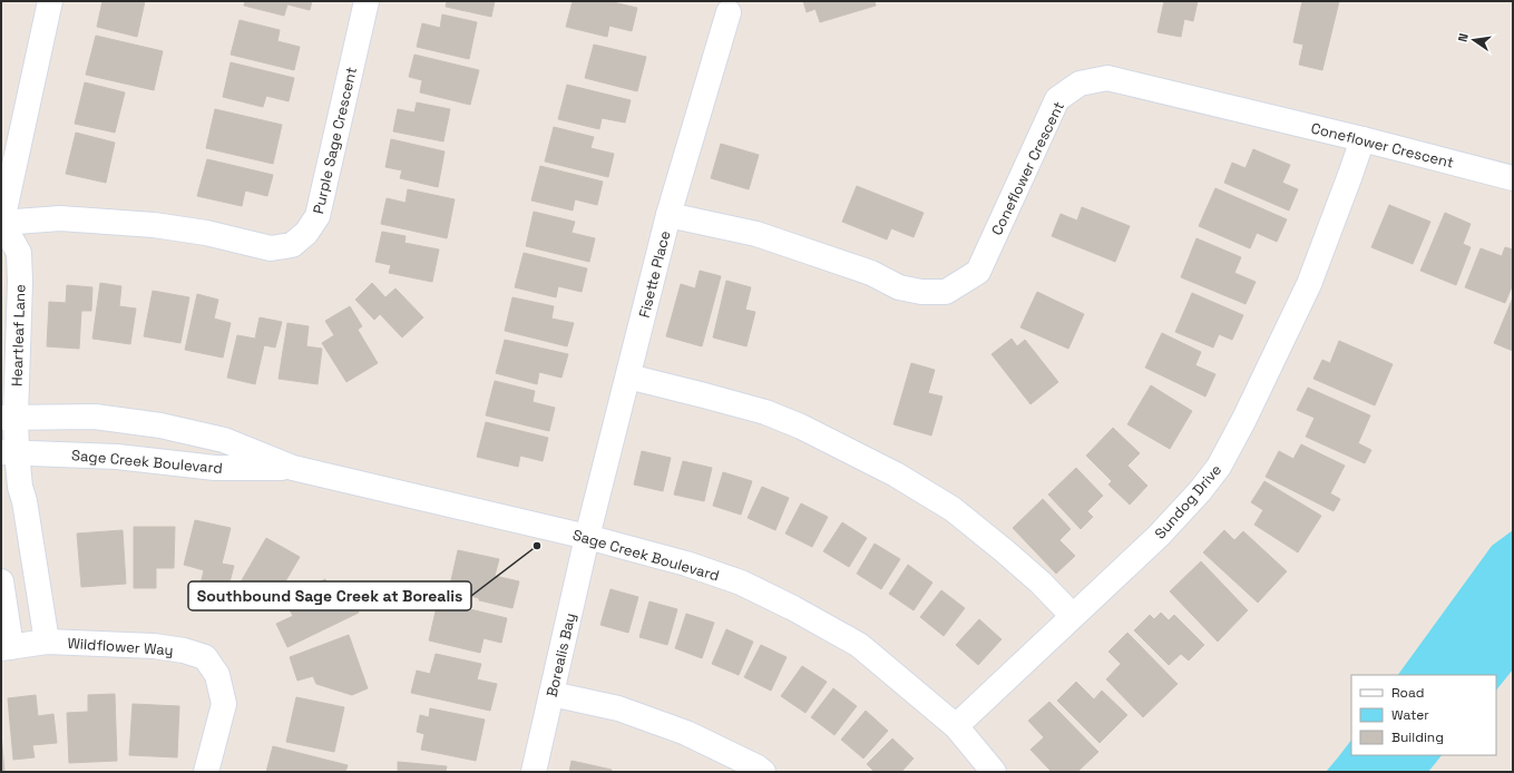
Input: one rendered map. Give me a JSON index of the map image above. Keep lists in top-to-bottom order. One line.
{"streets":{"street":["Purple Sage Crescent","Coneflower Crescent","Fisette Place","Heartleaf Lane","Sage Creek Boulevard","Sundog Drive","Wildflower Way","Borealis Bay"]},"crossings":[["Purple Sage Crescent","Heartleaf Lane"],["Coneflower Crescent","Fisette Place"],["Coneflower Crescent","Sundog Drive"],["Fisette Place","Sage Creek Boulevard"],["Fisette Place","Borealis Bay"],["Heartleaf Lane","Sage Creek Boulevard"],["Heartleaf Lane","Wildflower Way"],["Sage Creek Boulevard","Sundog Drive"],["Sage Creek Boulevard","Wildflower Way"],["Sage Creek Boulevard","Borealis Bay"]],"places":["Southbound Sage Creek at Borealis"],"legend":["Road","Water","Building"],"north":"left"}
